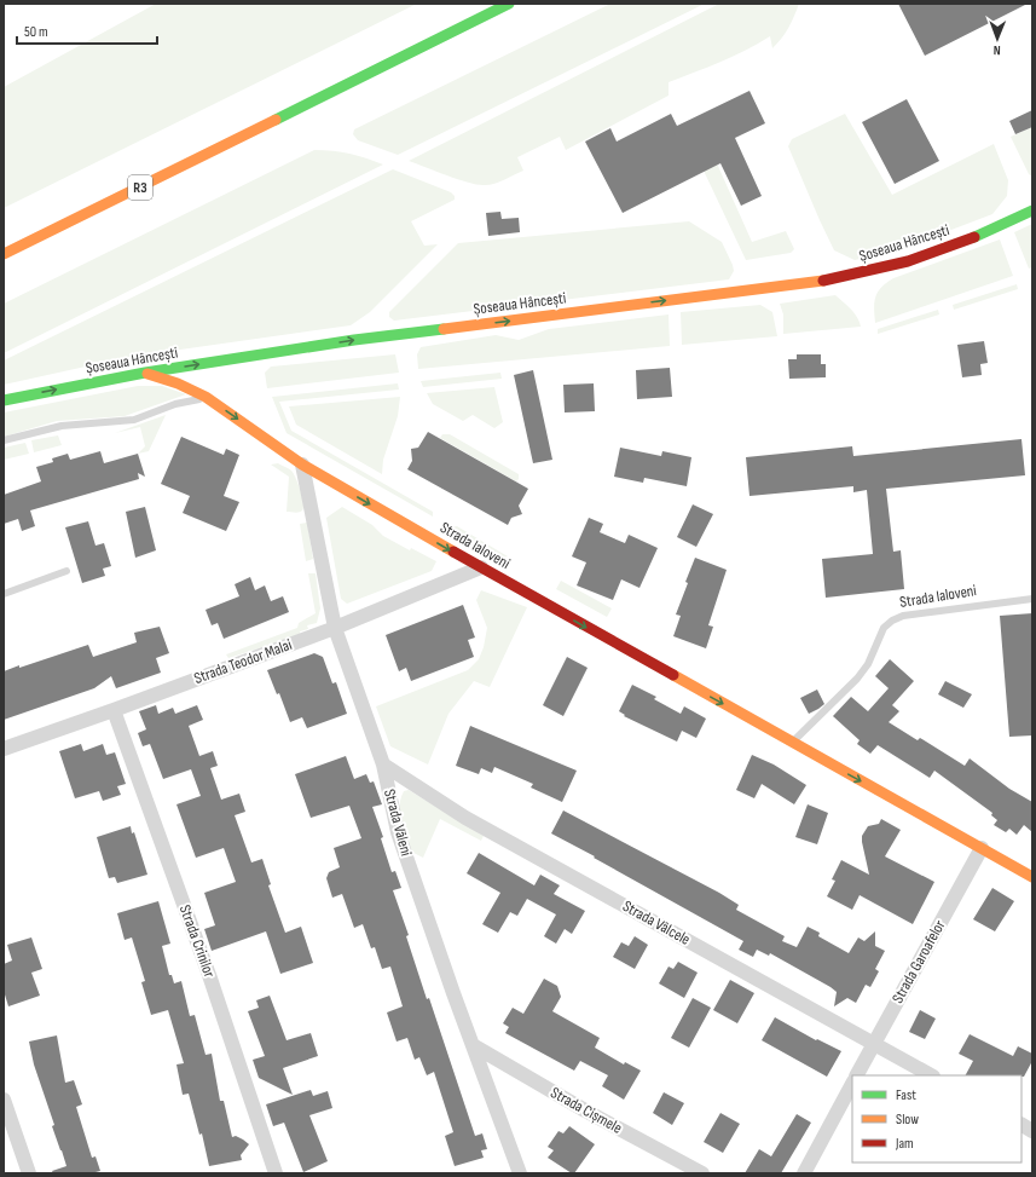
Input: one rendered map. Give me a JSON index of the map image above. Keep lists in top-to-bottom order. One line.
{"streets":{"main road":["R3","Șoseaua Hâncești","Strada Ialoveni"],"street":["Strada Teodor Malai","Strada Văleni","Strada Vâlcele","Strada Crinilor","Strada Garoafelor","Strada Cișmele"]},"crossings":[["Șoseaua Hâncești","Strada Ialoveni"],["Strada Ialoveni","Strada Teodor Malai"],["Strada Ialoveni","Strada Văleni"],["Strada Ialoveni","Strada Garoafelor"],["Strada Teodor Malai","Strada Văleni"],["Strada Teodor Malai","Strada Crinilor"],["Strada Văleni","Strada Vâlcele"],["Strada Văleni","Strada Cișmele"],["Strada Vâlcele","Strada Garoafelor"]],"one_way":["Șoseaua Hâncești","Strada Ialoveni"],"legend":["Fast","Slow","Jam"],"scale_bar":"50 m","north":"bottom"}
